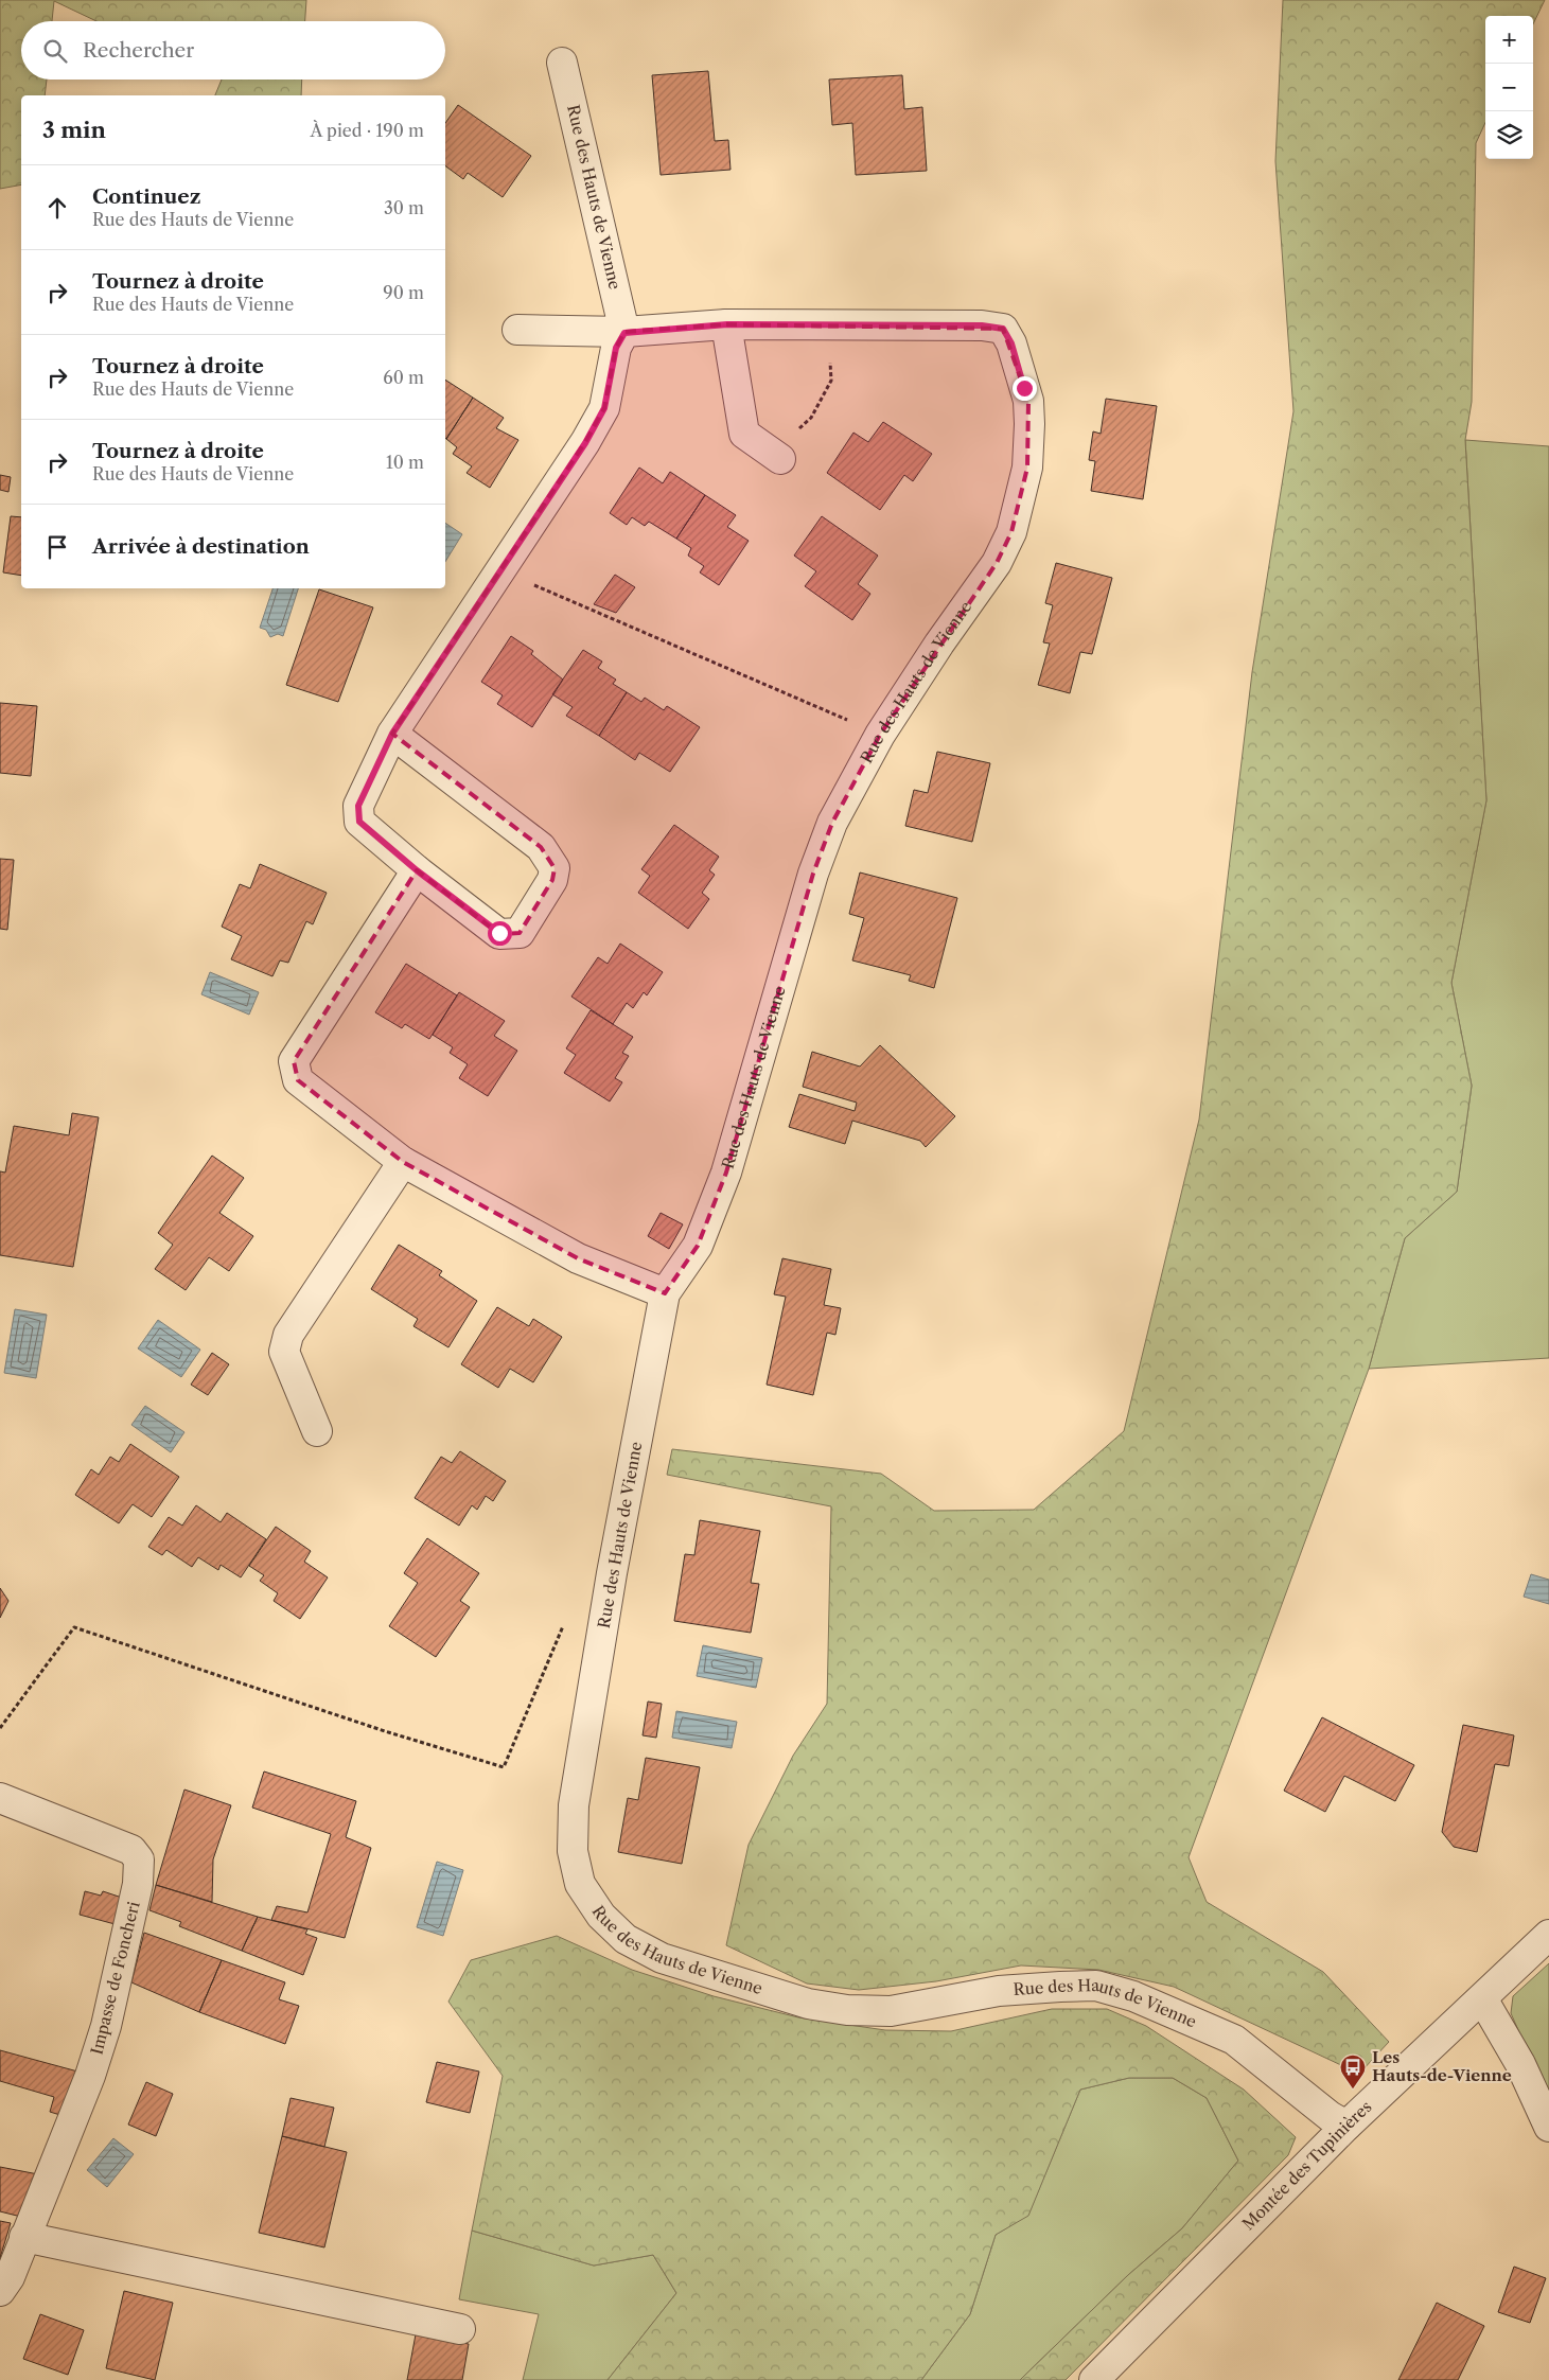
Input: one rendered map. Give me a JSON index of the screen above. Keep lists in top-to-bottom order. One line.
{"streets":{"street":["Rue des Hauts de Vienne","Impasse de Foncheri","Montée des Tupinières"]},"crossings":[["Rue des Hauts de Vienne","Montée des Tupinières"]],"places":{"bus stop":["Les Hauts-de-Vienne"]},"page":{"map_buttons":["+","−"],"search":"Rechercher","heading":["3 min","À pied · 190 m"],"list":[["Continuez","Rue des Hauts de Vienne","30 m"],["Tournez à droite","Rue des Hauts de Vienne","90 m"],["Tournez à droite","Rue des Hauts de Vienne","60 m"],["Tournez à droite","Rue des Hauts de Vienne","10 m"],"Arrivée à destination"]}}
